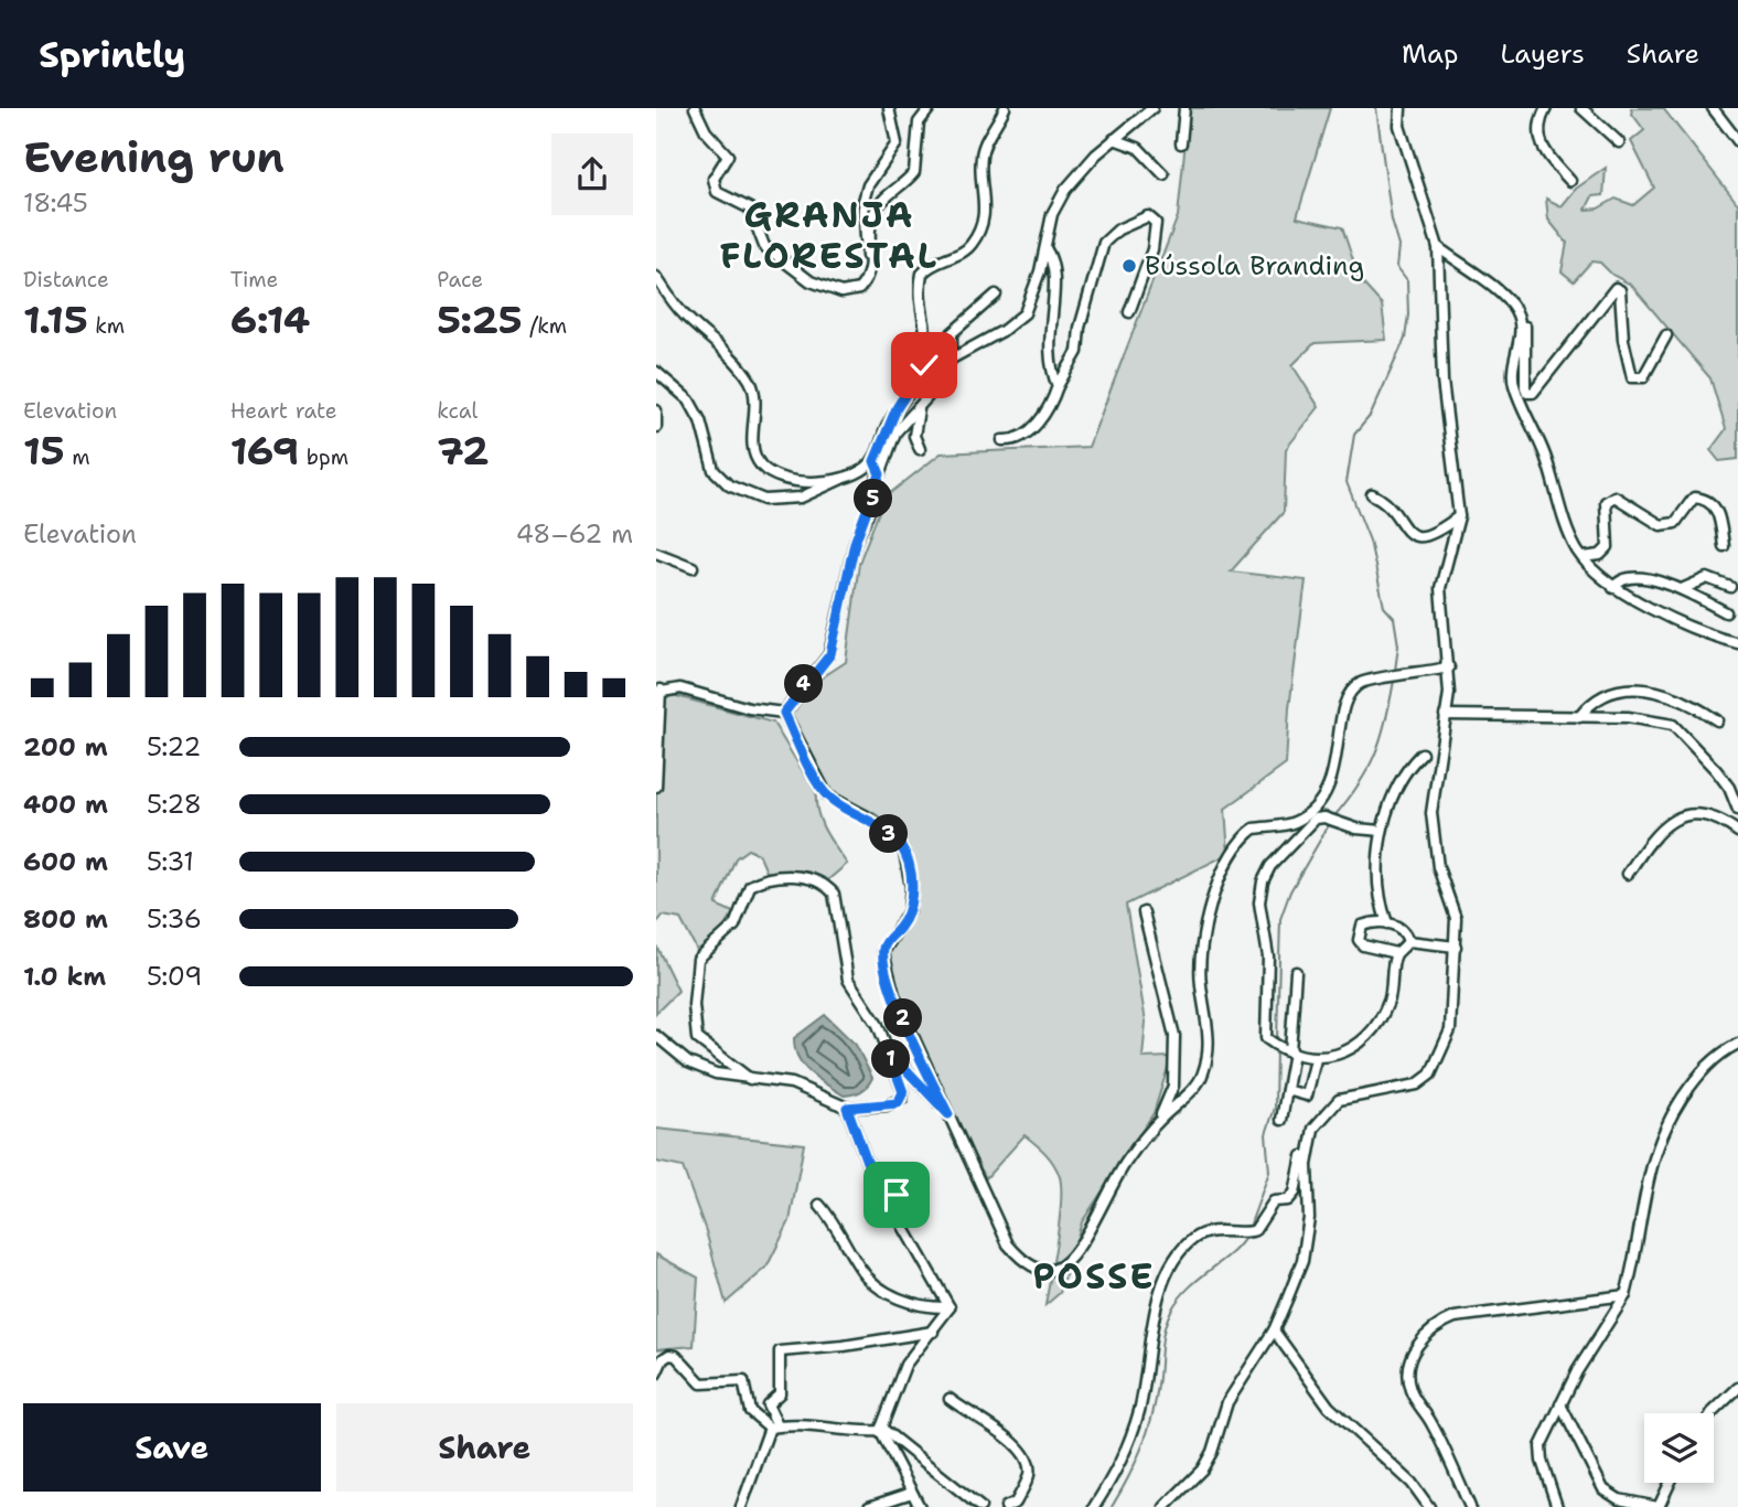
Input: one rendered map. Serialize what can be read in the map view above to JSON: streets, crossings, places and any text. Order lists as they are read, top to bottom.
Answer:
{
  "districts": ["GRANJA FLORESTAL", "POSSE"],
  "places": ["Bússola Branding"],
  "page": {
    "header": "Sprintly",
    "nav": ["Map", "Layers", "Share"],
    "heading": ["Evening run", "18:45"],
    "stats": [
      ["Distance", "1.15 km"],
      ["Time", "6:14"],
      ["Pace", "5:25 /km"],
      ["Elevation", "15 m"],
      ["Heart rate", "169 bpm"],
      ["kcal", "72"]
    ],
    "pins": [
      "5",
      "4",
      "3",
      "2",
      "1"
    ],
    "chart": ["Elevation", "48–62 m"],
    "list": [
      {
        "name": "200 m",
        "note": "5:22"
      },
      {
        "name": "400 m",
        "note": "5:28"
      },
      {
        "name": "600 m",
        "note": "5:31"
      },
      {
        "name": "800 m",
        "note": "5:36"
      },
      {
        "name": "1.0 km",
        "note": "5:09"
      }
    ],
    "buttons": ["Save", "Share"]
  }
}
